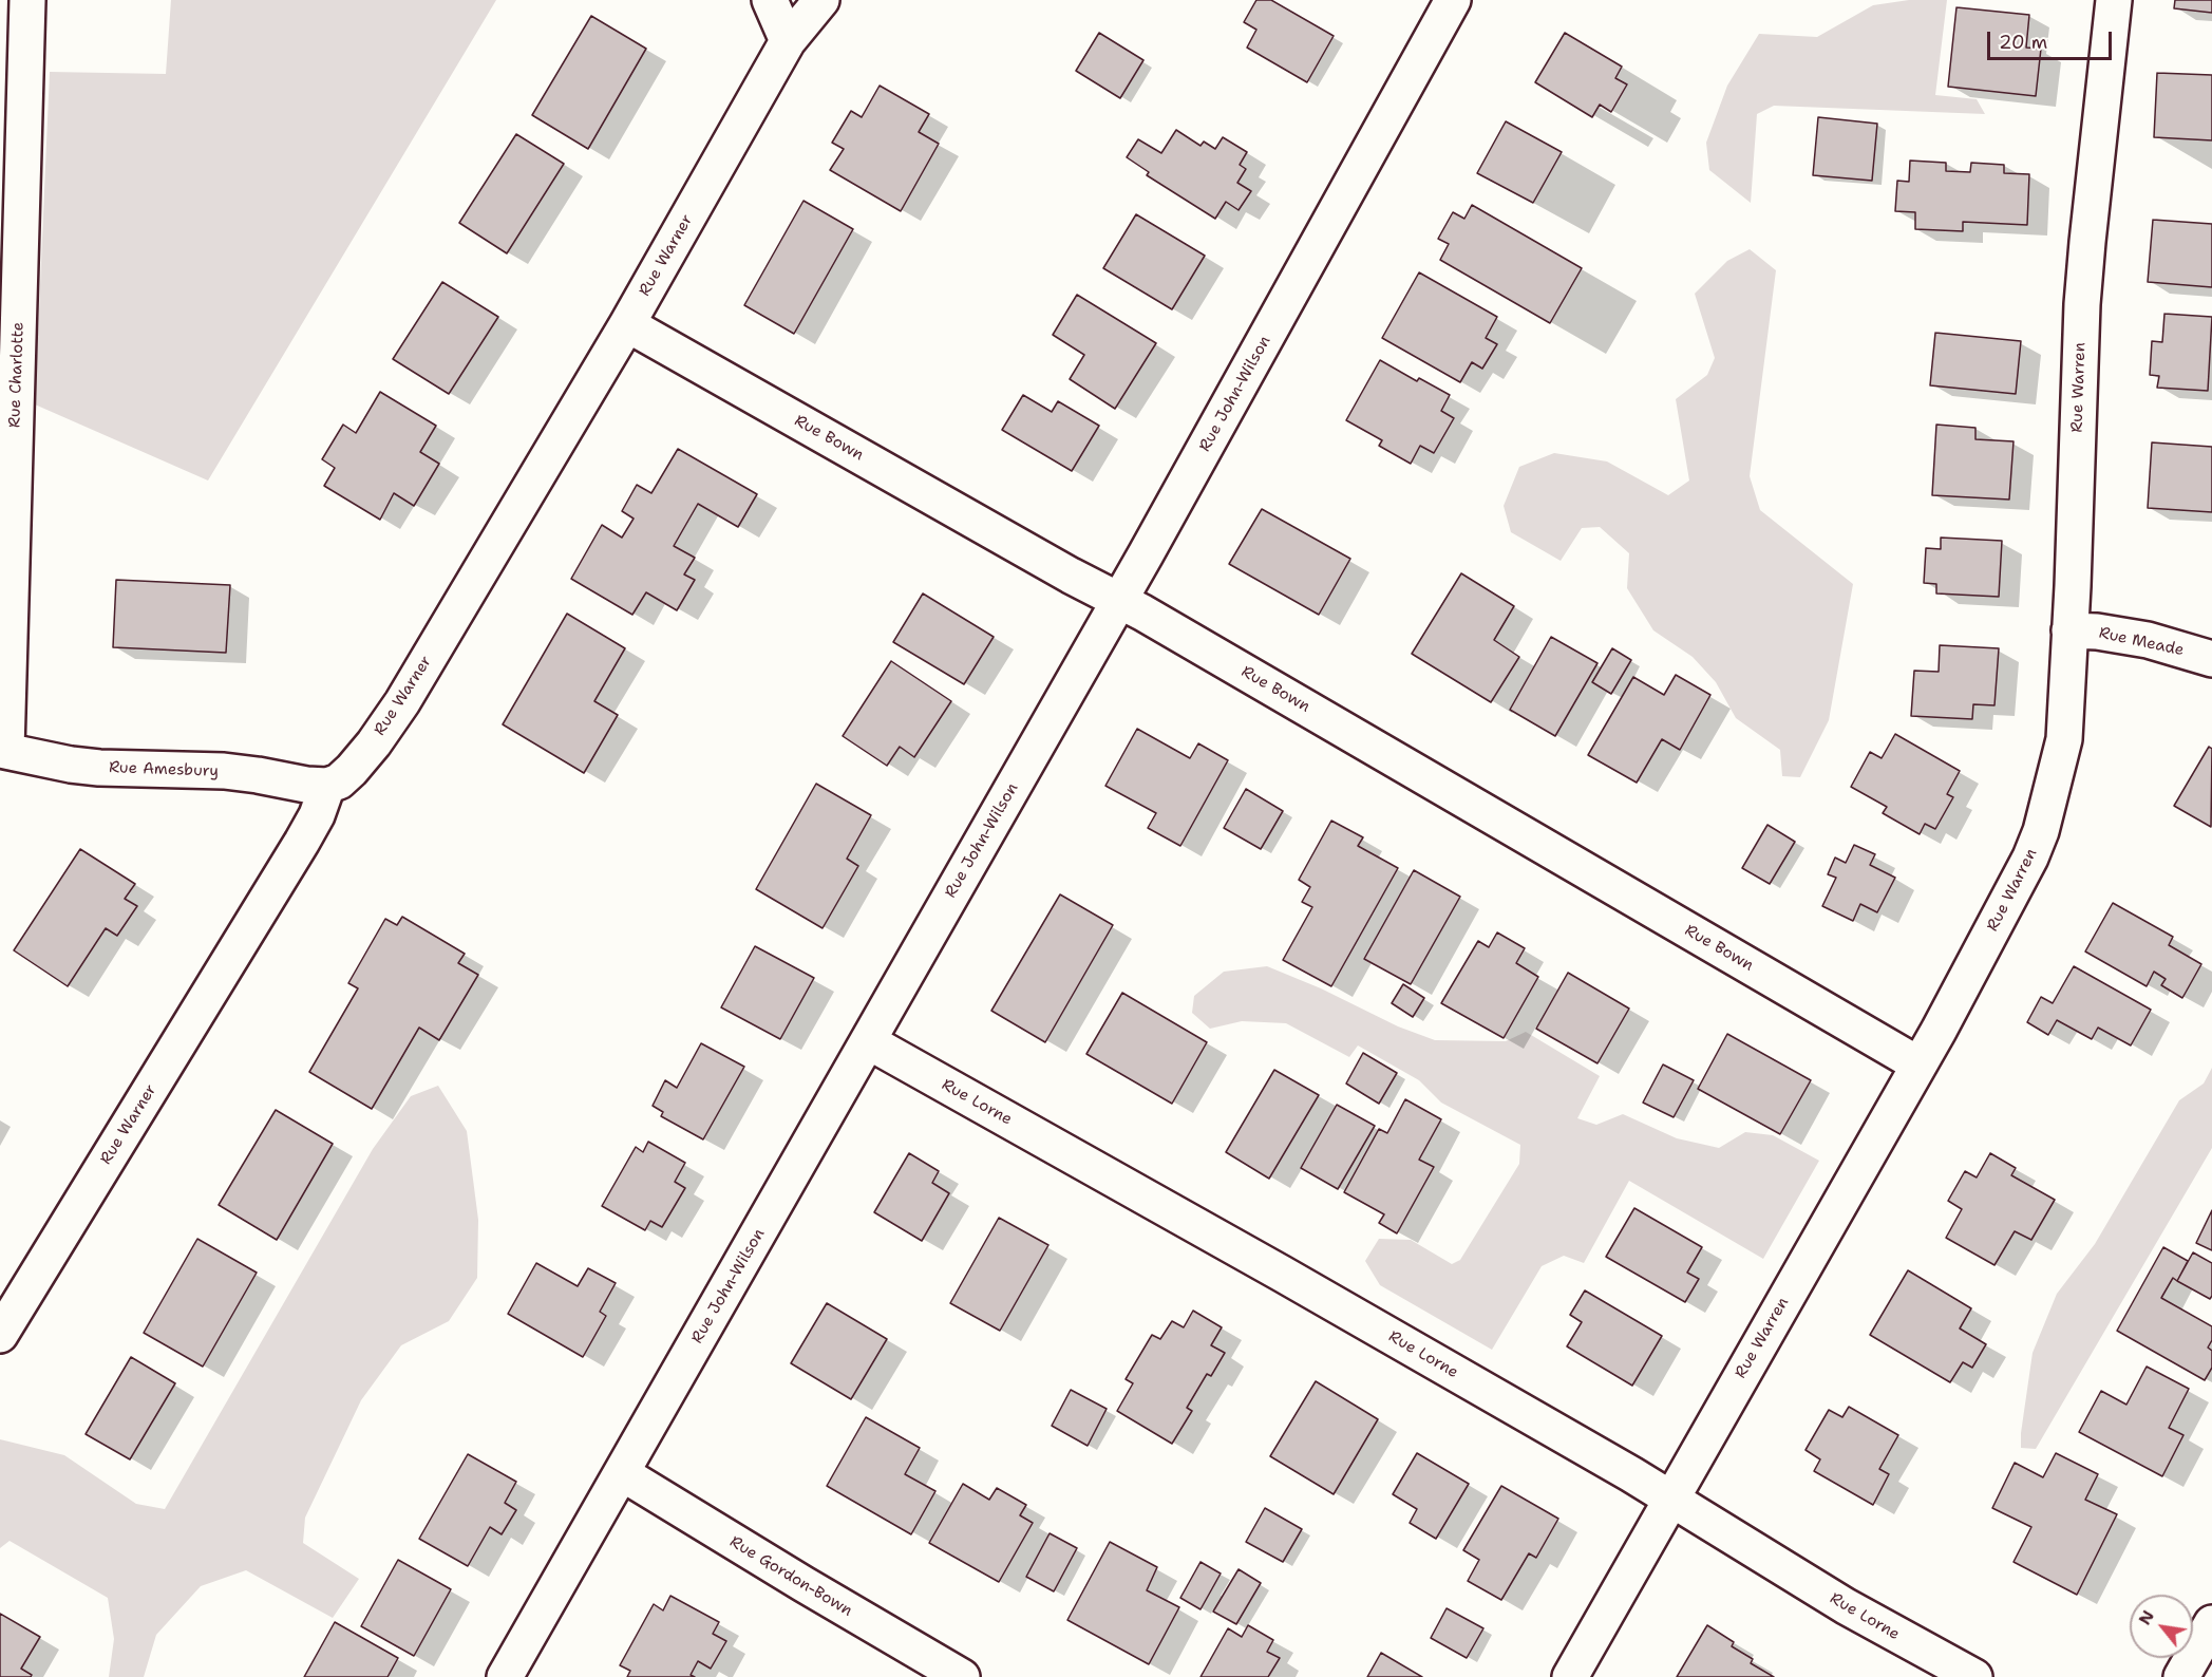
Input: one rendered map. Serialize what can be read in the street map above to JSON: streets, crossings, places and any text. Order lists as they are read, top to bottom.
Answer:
{
  "streets": {
    "street": [
      "Rue Warner",
      "Rue Charlotte",
      "Rue Warren",
      "Rue John-Wilson",
      "Rue Bown",
      "Rue Meade",
      "Rue Amesbury",
      "Rue Lorne",
      "Rue Gordon-Bown"
    ]
  },
  "crossings": [
    ["Rue Warner", "Rue Bown"],
    ["Rue Warner", "Rue Amesbury"],
    ["Rue Charlotte", "Rue Amesbury"],
    ["Rue Warren", "Rue Bown"],
    ["Rue Warren", "Rue Meade"],
    ["Rue Warren", "Rue Lorne"],
    ["Rue John-Wilson", "Rue Bown"],
    ["Rue John-Wilson", "Rue Lorne"],
    ["Rue John-Wilson", "Rue Gordon-Bown"]
  ],
  "scale_bar": "20 m",
  "north": "top left"
}
